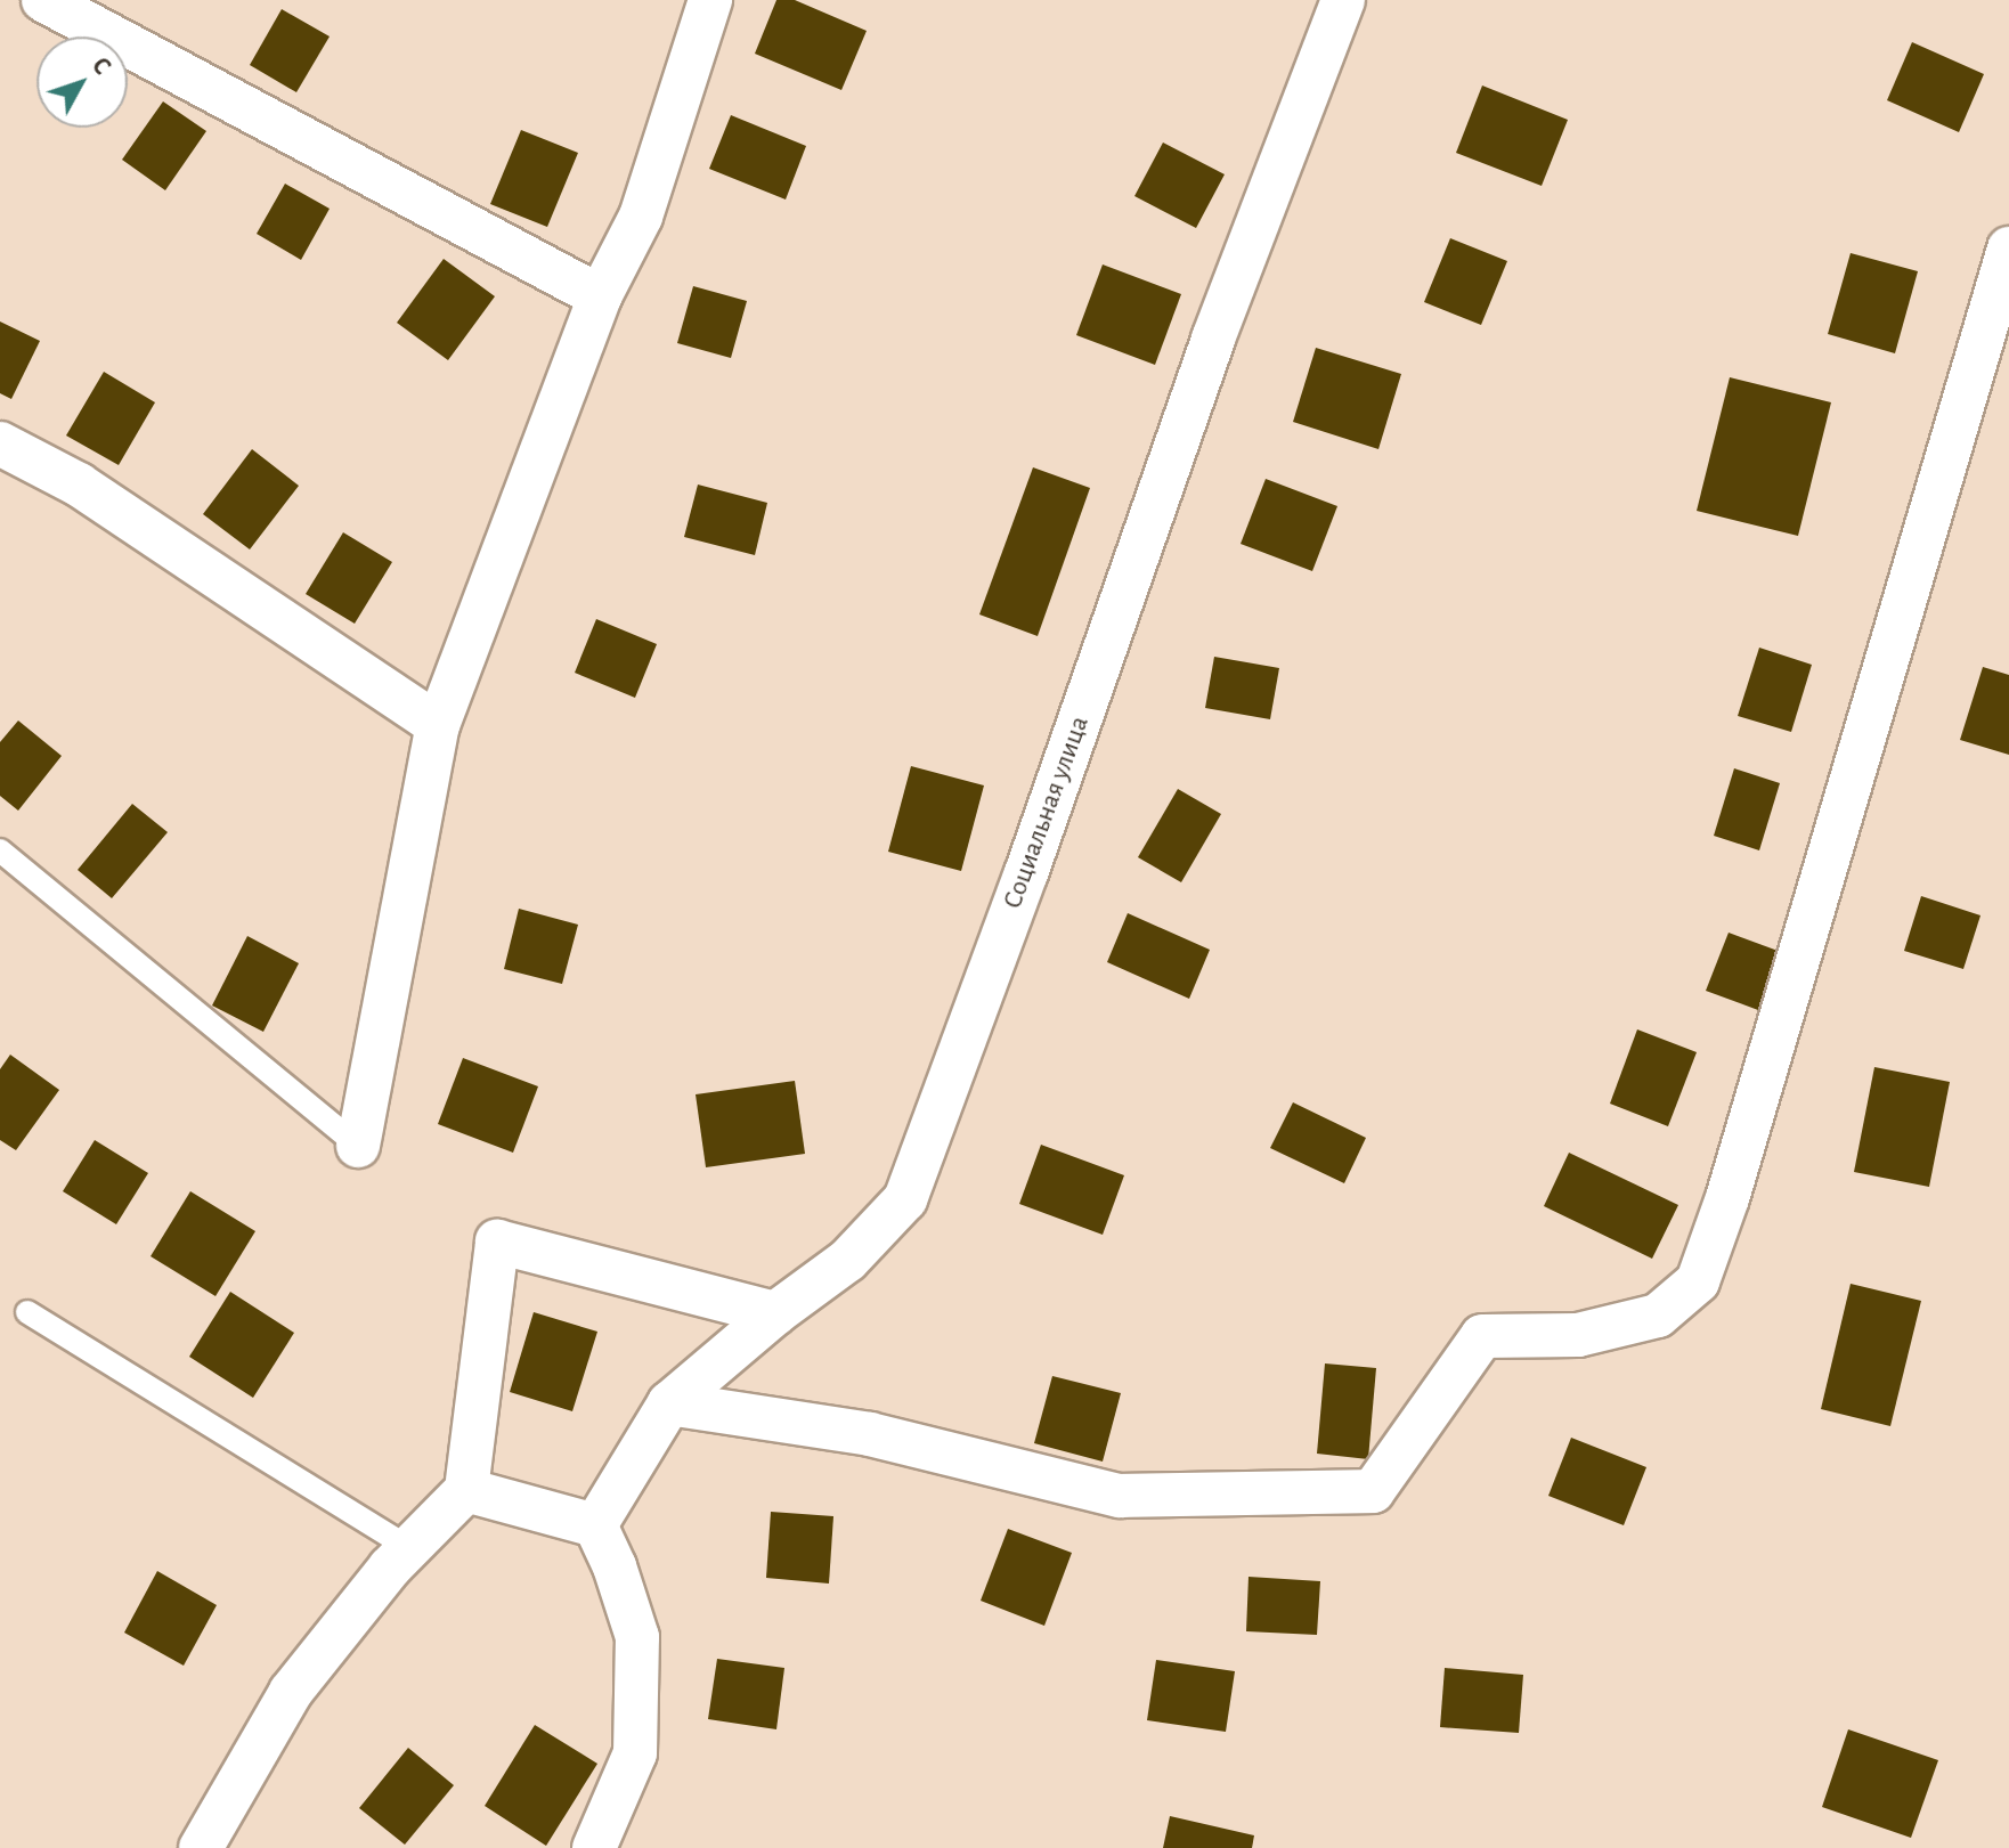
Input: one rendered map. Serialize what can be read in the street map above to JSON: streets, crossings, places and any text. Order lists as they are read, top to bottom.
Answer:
{
  "streets": {
    "street": ["Социальная улица"]
  },
  "north": "top right"
}
